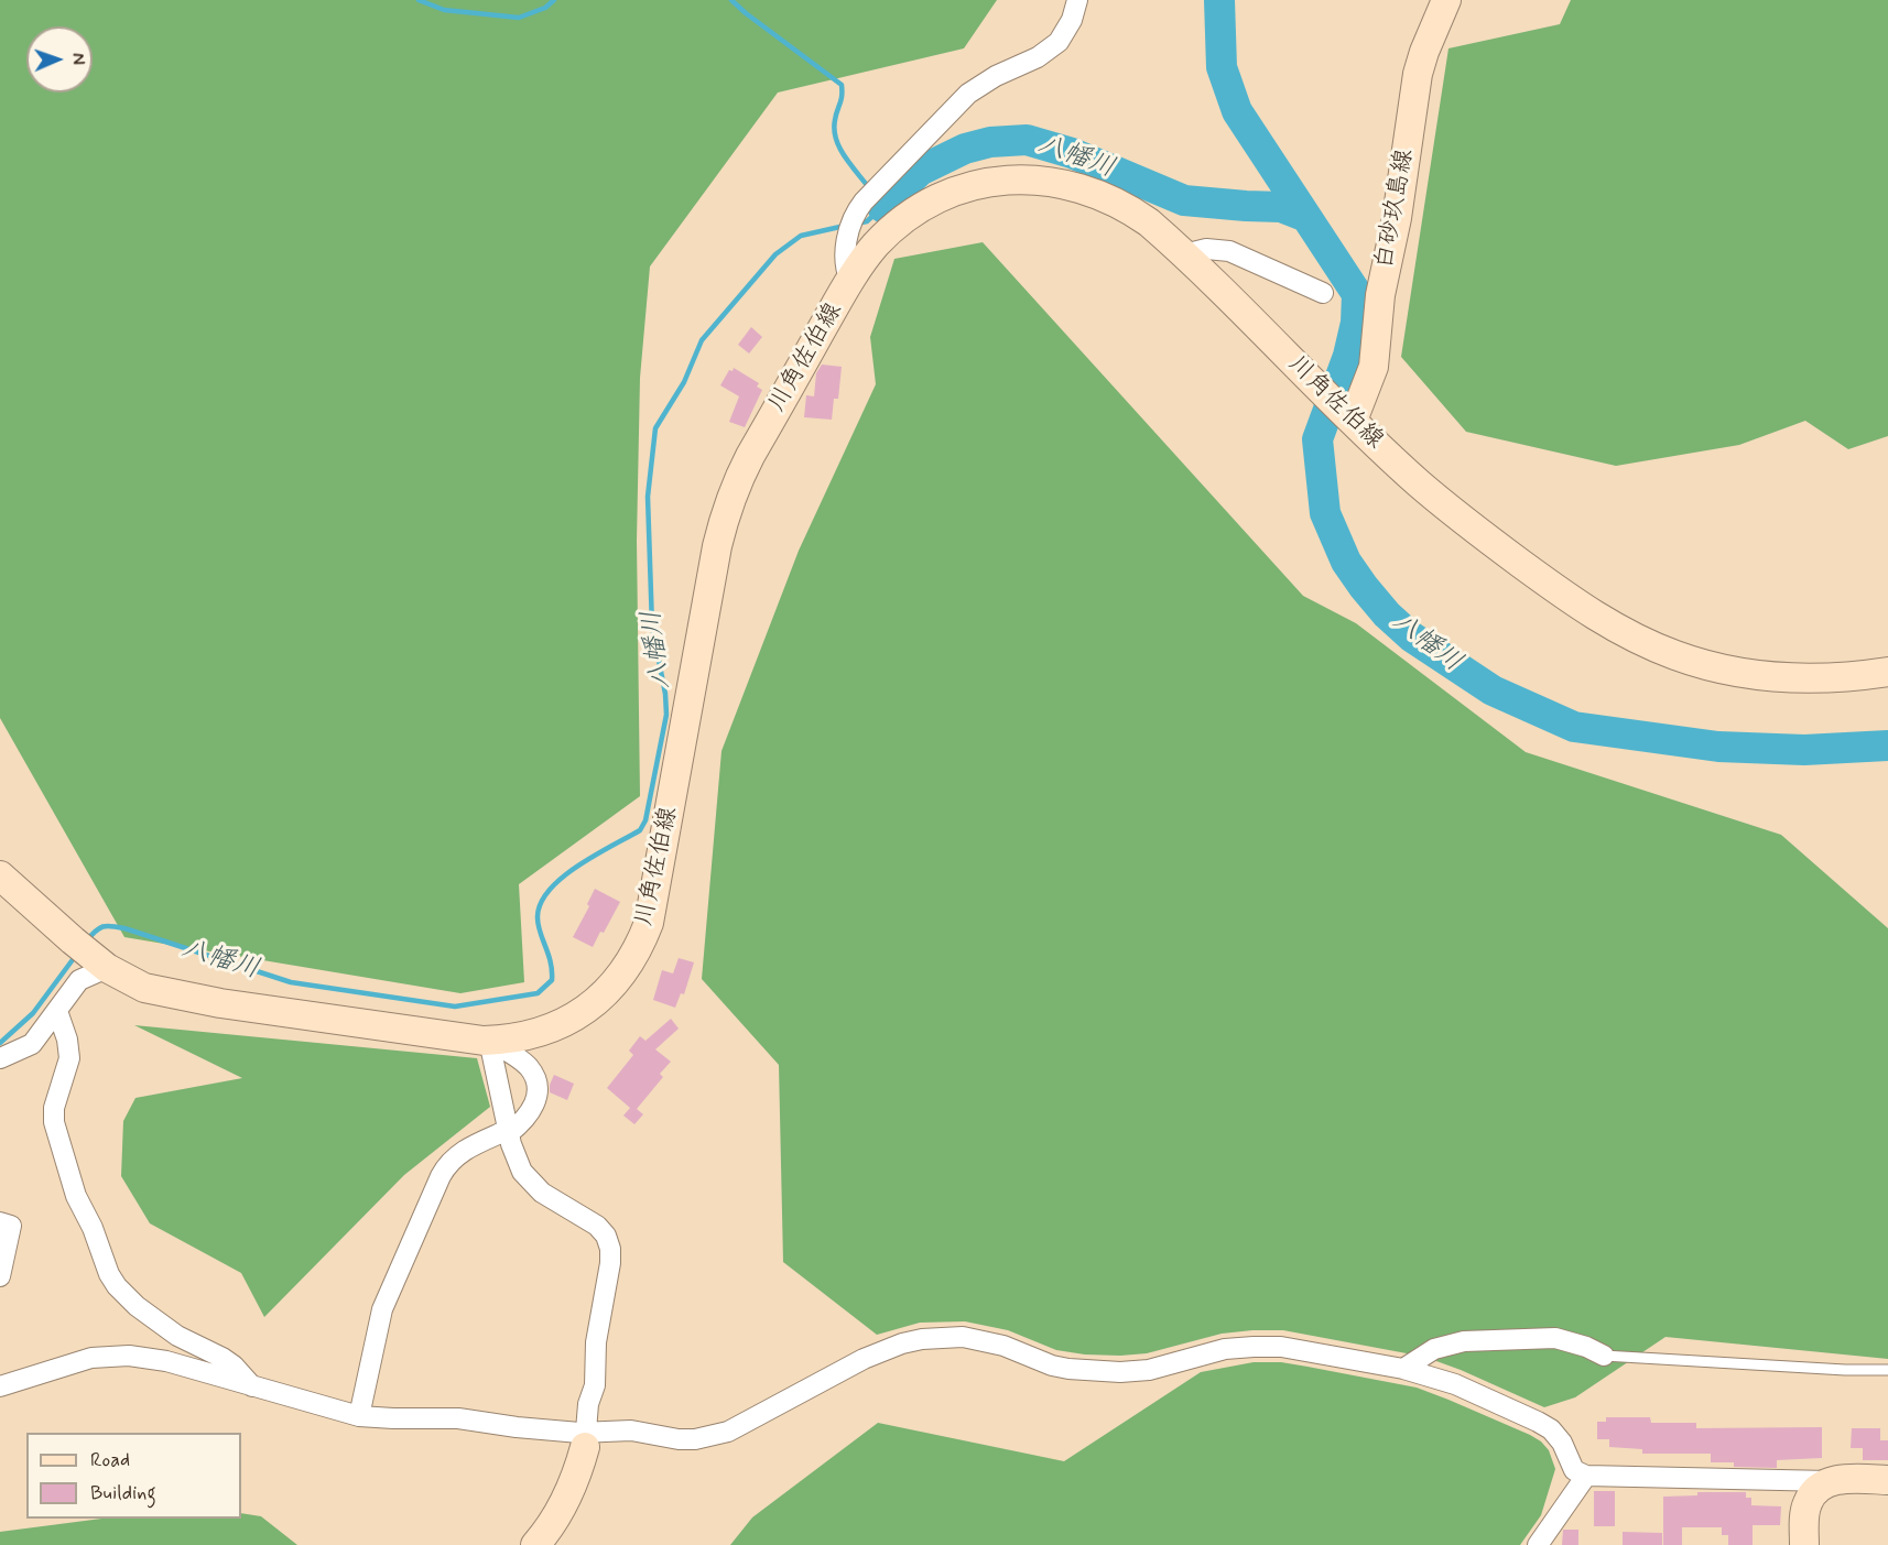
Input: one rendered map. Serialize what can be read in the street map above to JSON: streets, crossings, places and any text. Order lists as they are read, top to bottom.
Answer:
{
  "streets": {
    "main road": ["白砂玖島線", "川角佐伯線"]
  },
  "crossings": [
    ["白砂玖島線", "川角佐伯線"]
  ],
  "water": ["八幡川"],
  "legend": ["Road", "Building"],
  "north": "right"
}
